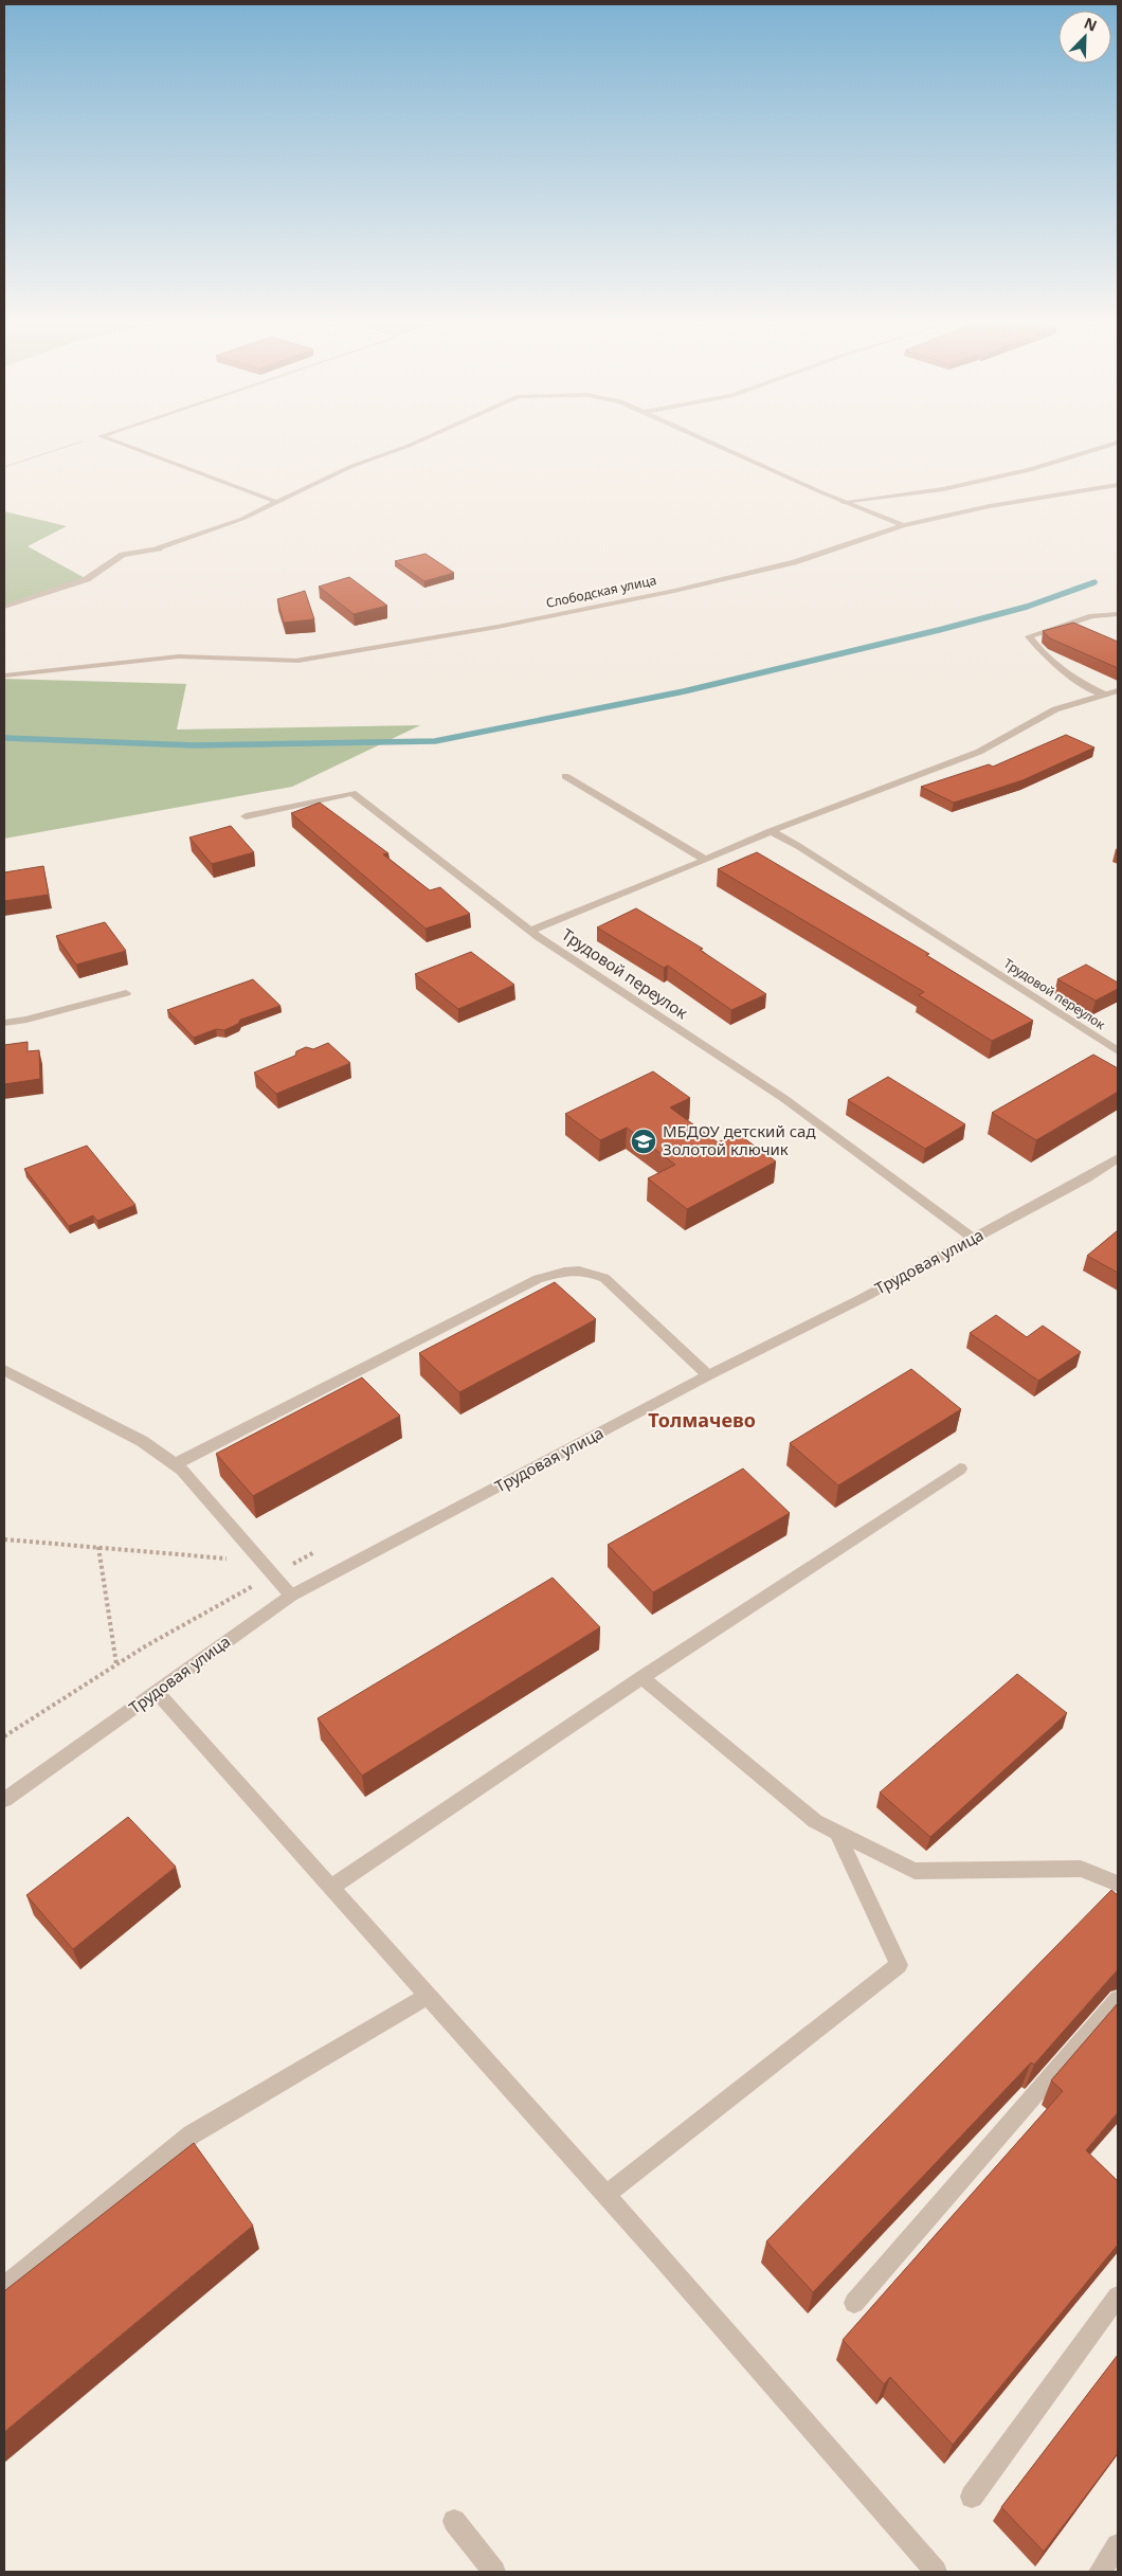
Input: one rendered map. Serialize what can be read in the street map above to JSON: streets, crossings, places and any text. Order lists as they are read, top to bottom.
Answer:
{
  "streets": {
    "street": ["Слободская улица", "Трудовой переулок", "Трудовая улица"]
  },
  "crossings": [
    ["Трудовой переулок", "Трудовая улица"]
  ],
  "districts": ["Толмачево"],
  "places": {
    "school or university": ["МБДОУ детский сад Золотой ключик"]
  },
  "north": "top right"
}
